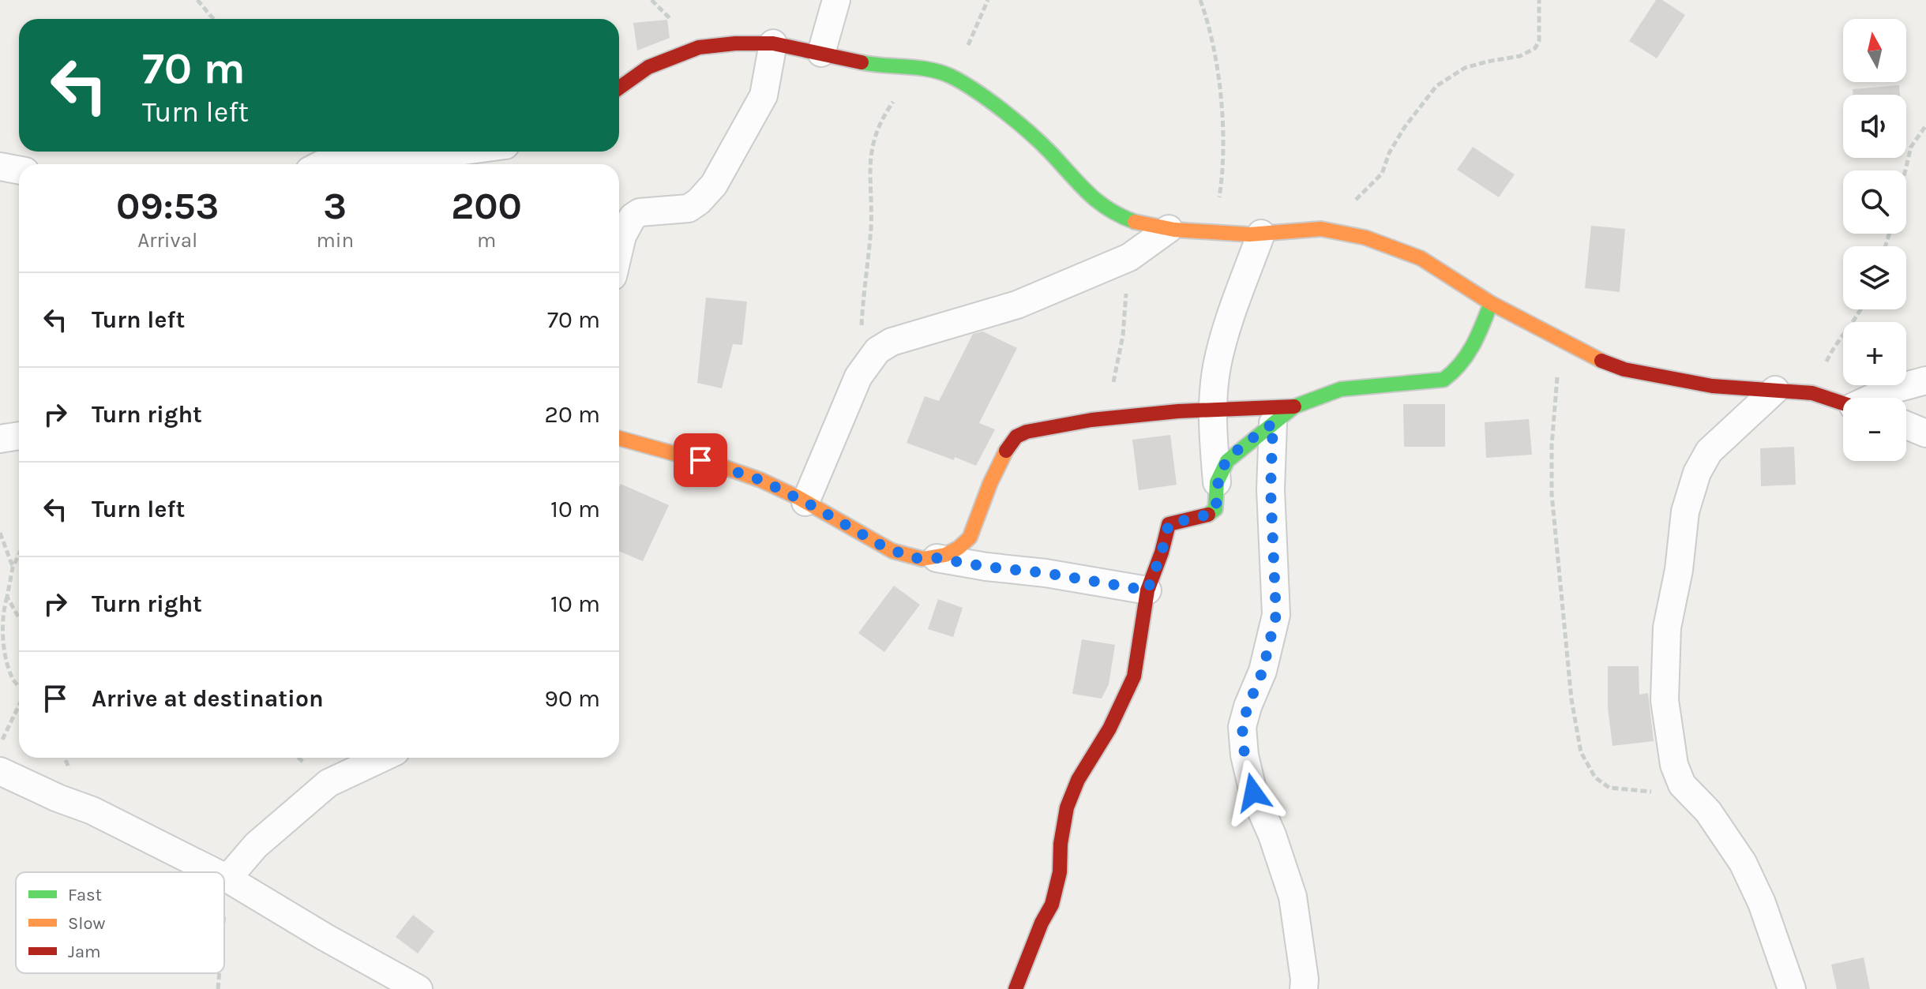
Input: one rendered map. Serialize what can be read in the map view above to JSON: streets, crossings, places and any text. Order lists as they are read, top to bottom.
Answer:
{
  "legend": ["Fast", "Slow", "Jam"],
  "north": "top",
  "page": {
    "map_buttons": ["+", "−"],
    "turn": ["70 m", "Turn left"],
    "eta": [
      "09:53",
      "Arrival",
      "3",
      "min",
      "200",
      "m"
    ],
    "list": [
      {
        "name": "Turn left",
        "value": "70 m"
      },
      {
        "name": "Turn right",
        "value": "20 m"
      },
      {
        "name": "Turn left",
        "value": "10 m"
      },
      {
        "name": "Turn right",
        "value": "10 m"
      },
      {
        "name": "Arrive at destination",
        "value": "90 m"
      }
    ]
  }
}
